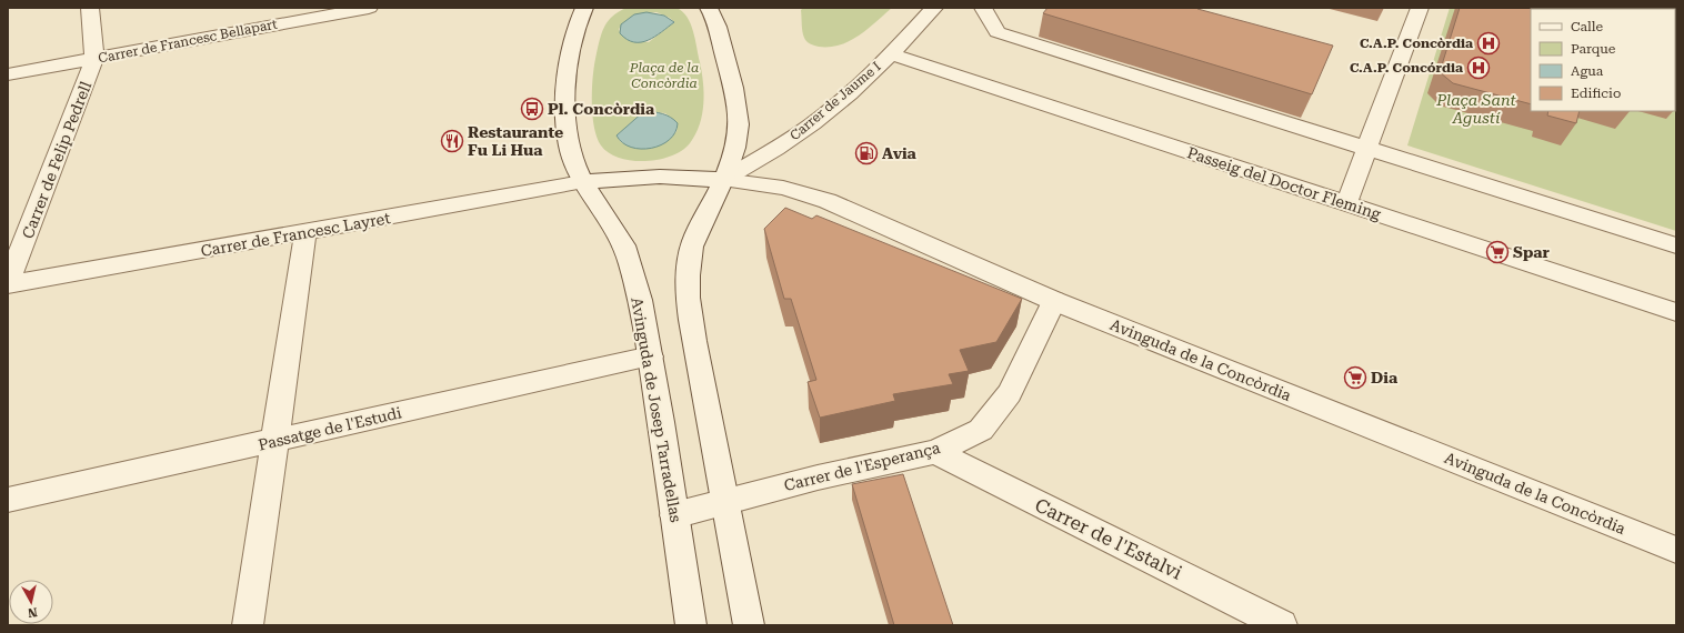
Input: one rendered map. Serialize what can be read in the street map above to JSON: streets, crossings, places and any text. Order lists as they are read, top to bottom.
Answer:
{
  "streets": {
    "street": [
      "Carrer de Francesc Bellapart",
      "Carrer de Jaume I",
      "Carrer de Felip Pedrell",
      "Passeig del Doctor Fleming",
      "Carrer de Francesc Layret",
      "Avinguda de la Concòrdia",
      "Avinguda de Josep Tarradellas",
      "Passatge de l'Estudi",
      "Carrer de l'Esperança",
      "Carrer de l'Estalvi"
    ]
  },
  "crossings": [
    ["Carrer de Francesc Bellapart", "Carrer de Felip Pedrell"],
    ["Carrer de Jaume I", "Passeig del Doctor Fleming"],
    ["Carrer de Jaume I", "Avinguda de la Concòrdia"],
    ["Carrer de Felip Pedrell", "Carrer de Francesc Layret"],
    ["Carrer de Francesc Layret", "Avinguda de Josep Tarradellas"],
    ["Avinguda de la Concòrdia", "Carrer de l'Esperança"],
    ["Avinguda de Josep Tarradellas", "Passatge de l'Estudi"],
    ["Avinguda de Josep Tarradellas", "Carrer de l'Esperança"],
    ["Carrer de l'Esperança", "Carrer de l'Estalvi"]
  ],
  "parks": ["Plaça de la Concòrdia", "Plaça Sant Agustí"],
  "places": {
    "hospital": ["C.A.P. Concòrdia", "C.A.P. Concórdia"],
    "bus stop": ["Pl. Concòrdia"],
    "restaurant": ["Restaurante Fu Li Hua"],
    "fuel station": ["Avia"],
    "supermarket": ["Spar", "Dia"]
  },
  "legend": [
    "Calle",
    "Parque",
    "Agua",
    "Edificio"
  ],
  "north": "bottom"
}
